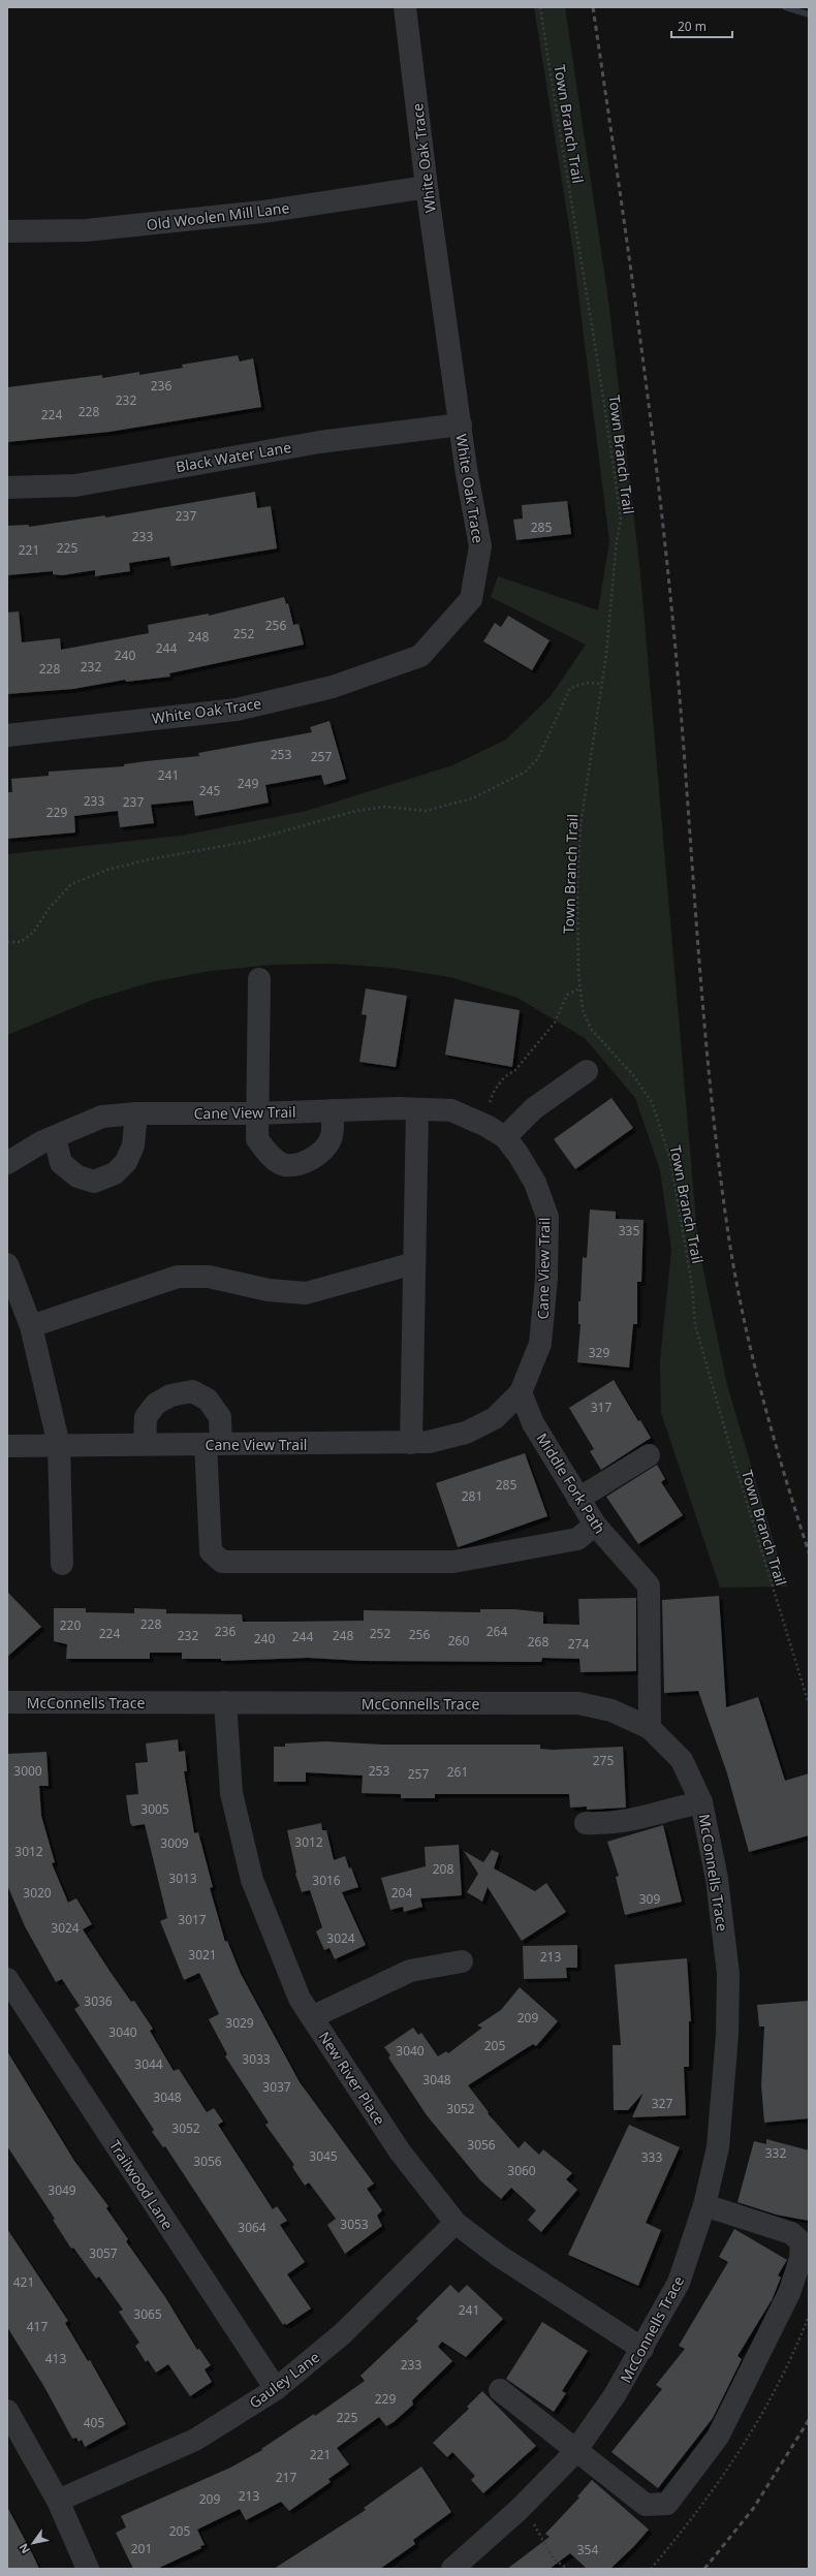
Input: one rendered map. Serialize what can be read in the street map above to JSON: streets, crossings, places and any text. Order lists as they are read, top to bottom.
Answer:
{
  "streets": {
    "street": [
      "White Oak Trace",
      "Old Woolen Mill Lane",
      "Black Water Lane",
      "Cane View Trail",
      "Middle Fork Path",
      "McConnells Trace",
      "New River Place",
      "Trailwood Lane",
      "Gauley Lane"
    ],
    "path": ["Town Branch Trail"]
  },
  "crossings": [
    ["White Oak Trace", "Old Woolen Mill Lane"],
    ["White Oak Trace", "Black Water Lane"],
    ["Cane View Trail", "Middle Fork Path"],
    ["Middle Fork Path", "McConnells Trace"],
    ["McConnells Trace", "New River Place"],
    ["New River Place", "Gauley Lane"],
    ["Trailwood Lane", "Gauley Lane"]
  ],
  "house_numbers": [
    "236",
    "232",
    "228",
    "224",
    "237",
    "285",
    "233",
    "225",
    "221",
    "256",
    "252",
    "248",
    "244",
    "240",
    "232",
    "228",
    "253",
    "257",
    "241",
    "249",
    "245",
    "233",
    "237",
    "229",
    "335",
    "329",
    "317",
    "285",
    "281",
    "228",
    "220",
    "236",
    "264",
    "224",
    "252",
    "256",
    "232",
    "248",
    "244",
    "240",
    "260",
    "268",
    "274",
    "275",
    "3000",
    "253",
    "261",
    "257",
    "3005",
    "3012",
    "3009",
    "3012",
    "208",
    "3013",
    "3016",
    "3020",
    "204",
    "309",
    "3017",
    "3024",
    "3024",
    "3021",
    "213",
    "3036",
    "209",
    "3029",
    "3040",
    "205",
    "3040",
    "3033",
    "3044",
    "3048",
    "3037",
    "3048",
    "327",
    "3052",
    "3052",
    "3056",
    "332",
    "3045",
    "333",
    "3056",
    "3060",
    "3049",
    "3053",
    "3064",
    "3057",
    "421",
    "241",
    "3065",
    "417",
    "413",
    "233",
    "229",
    "225",
    "405",
    "221",
    "217",
    "213",
    "209",
    "205",
    "201",
    "354"
  ],
  "scale_bar": "20 m",
  "north": "bottom left"
}
